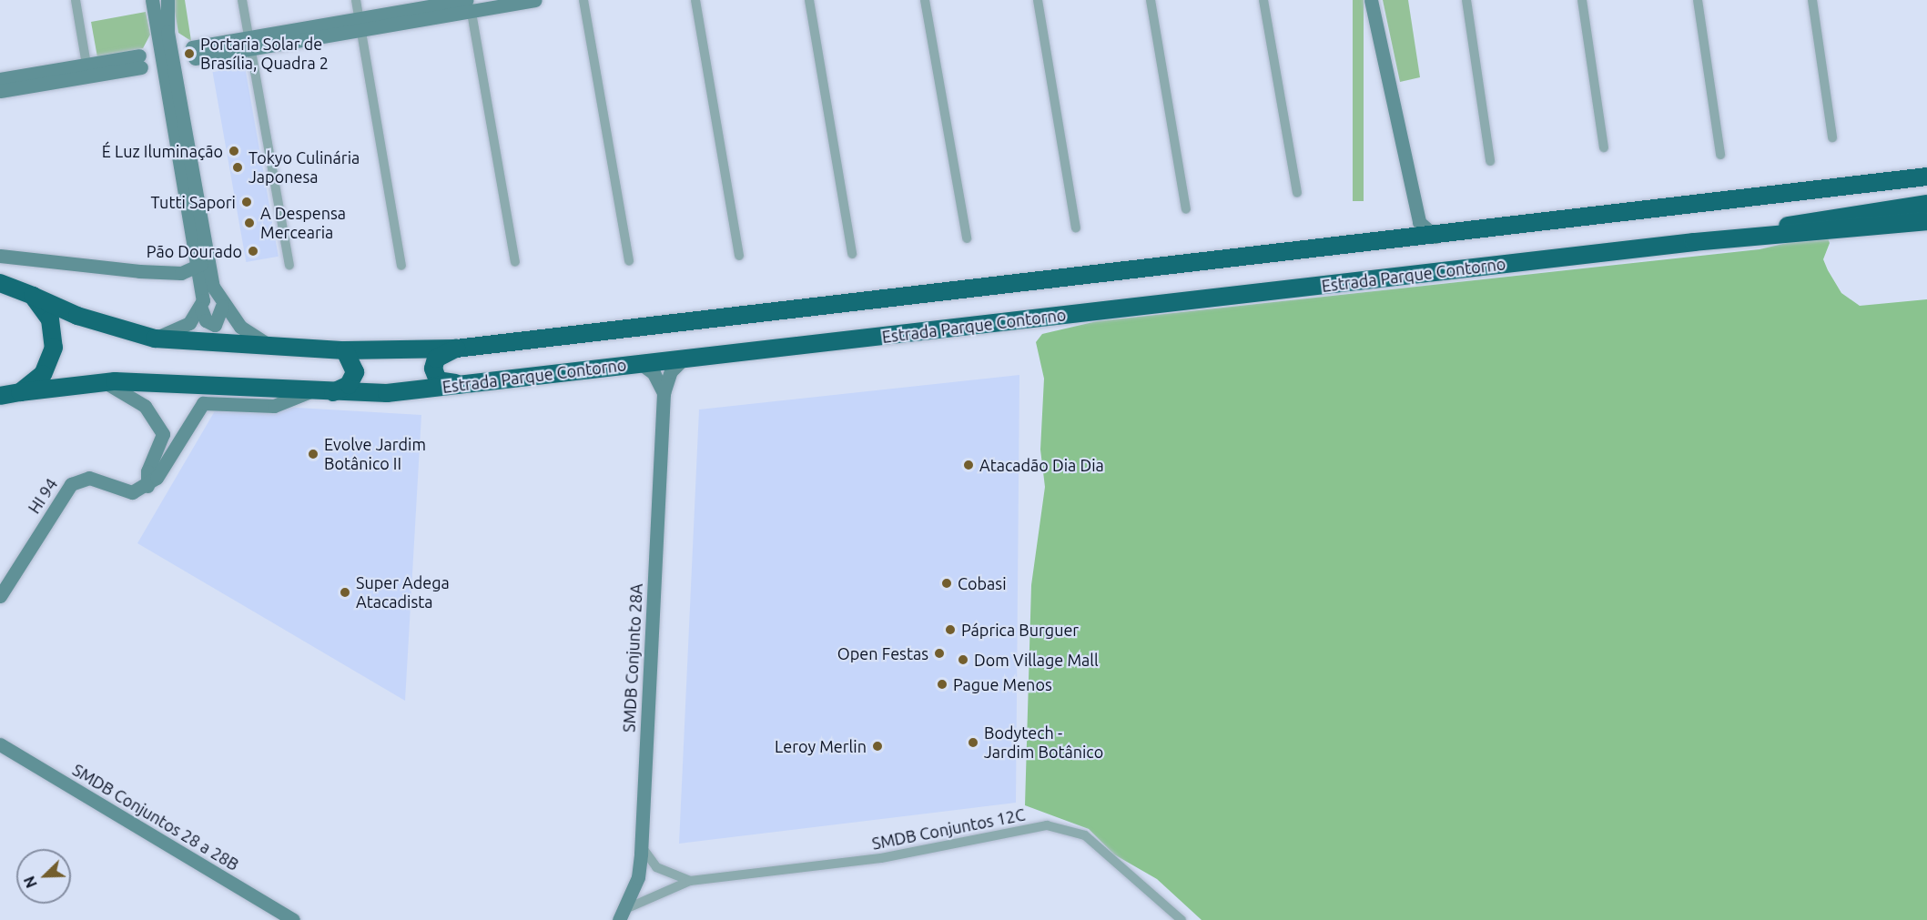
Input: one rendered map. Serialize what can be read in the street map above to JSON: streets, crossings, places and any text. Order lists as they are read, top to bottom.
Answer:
{
  "streets": {
    "highway": ["Estrada Parque Contorno"],
    "street": [
      "HI 94",
      "SMDB Conjunto 28A",
      "SMDB Conjuntos 28 a 28B",
      "SMDB Conjuntos 12C"
    ]
  },
  "crossings": [
    ["SMDB Conjunto 28A", "SMDB Conjuntos 12C"]
  ],
  "places": [
    "Portaria Solar de Brasília, Quadra 2",
    "É Luz Iluminação",
    "Tokyo Culinária Japonesa",
    "Tutti Sapori",
    "A Despensa Mercearia",
    "Pão Dourado",
    "Evolve Jardim Botânico II",
    "Atacadão Dia Dia",
    "Cobasi",
    "Super Adega Atacadista",
    "Páprica Burguer",
    "Open Festas",
    "Dom Village Mall",
    "Pague Menos",
    "Bodytech - Jardim Botânico",
    "Leroy Merlin"
  ],
  "north": "bottom left"
}
